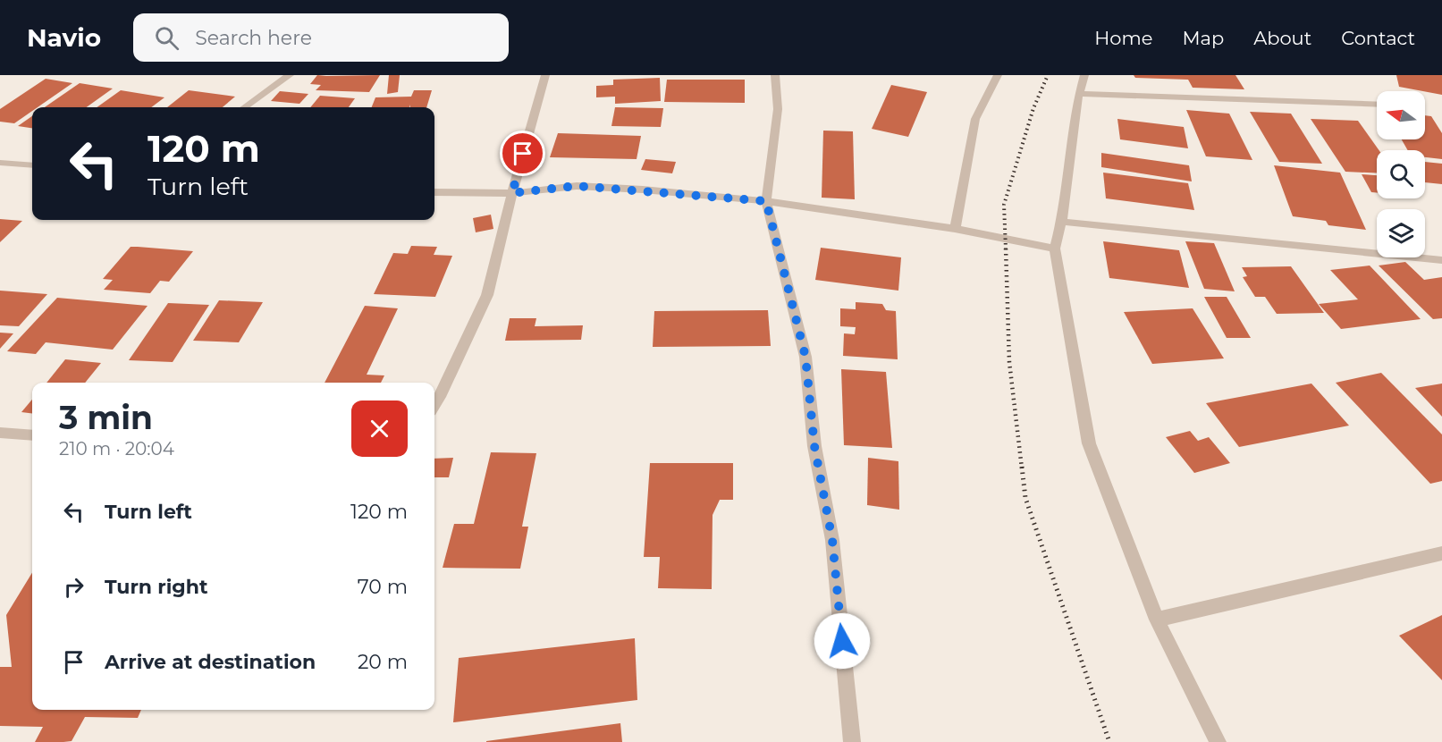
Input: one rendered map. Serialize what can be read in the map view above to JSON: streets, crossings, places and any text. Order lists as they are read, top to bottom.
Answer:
{
  "north": "left",
  "page": {
    "header": "Navio",
    "search": "Search here",
    "nav": [
      "Home",
      "Map",
      "About",
      "Contact"
    ],
    "turn": ["120 m", "Turn left"],
    "heading": ["3 min", "210 m · 20:04"],
    "list": [
      {
        "name": "Turn left",
        "value": "120 m"
      },
      {
        "name": "Turn right",
        "value": "70 m"
      },
      {
        "name": "Arrive at destination",
        "value": "20 m"
      }
    ]
  }
}
